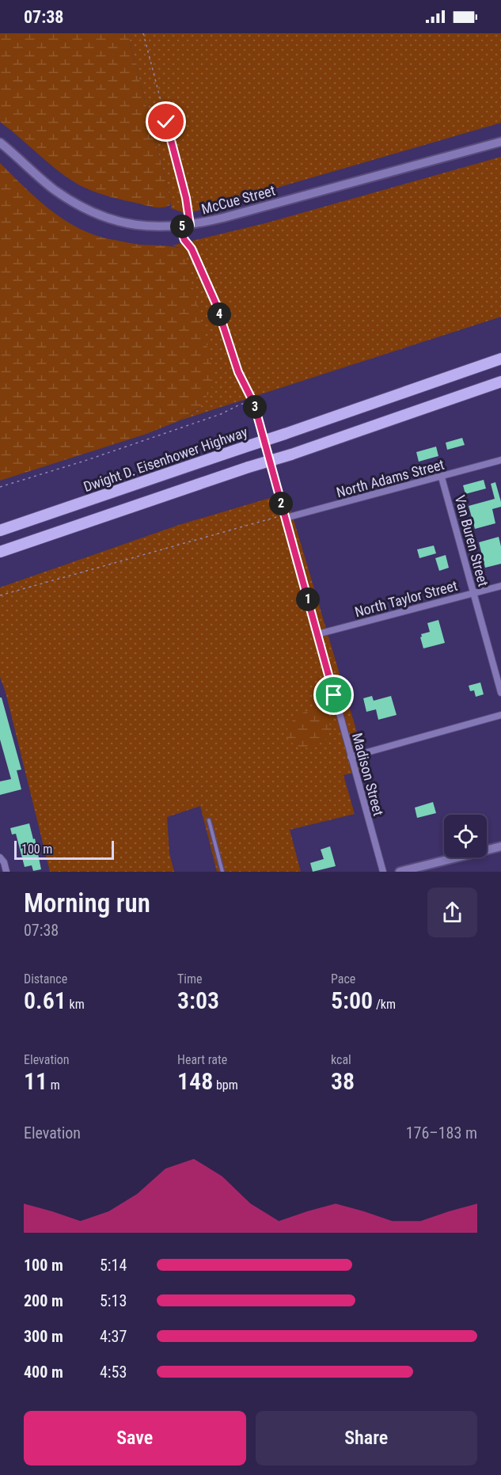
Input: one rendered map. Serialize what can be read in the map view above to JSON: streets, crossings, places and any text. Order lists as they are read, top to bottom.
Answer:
{
  "streets": {
    "highway": ["Dwight D. Eisenhower Highway"],
    "main road": ["McCue Street"],
    "street": [
      "North Adams Street",
      "Van Buren Street",
      "North Taylor Street",
      "Madison Street"
    ]
  },
  "crossings": [
    ["North Adams Street", "Van Buren Street"],
    ["North Adams Street", "Madison Street"],
    ["Van Buren Street", "North Taylor Street"],
    ["North Taylor Street", "Madison Street"]
  ],
  "scale_bar": "100 m",
  "page": {
    "status": "07:38",
    "pins": [
      "5",
      "4",
      "3",
      "2",
      "1"
    ],
    "scale": "100 m",
    "heading": ["Morning run", "07:38"],
    "stats": [
      ["Distance", "0.61 km"],
      ["Time", "3:03"],
      ["Pace", "5:00 /km"],
      ["Elevation", "11 m"],
      ["Heart rate", "148 bpm"],
      ["kcal", "38"]
    ],
    "chart": ["Elevation", "176–183 m"],
    "list": [
      {
        "name": "100 m",
        "note": "5:14"
      },
      {
        "name": "200 m",
        "note": "5:13"
      },
      {
        "name": "300 m",
        "note": "4:37"
      },
      {
        "name": "400 m",
        "note": "4:53"
      }
    ],
    "buttons": ["Save", "Share"]
  }
}
